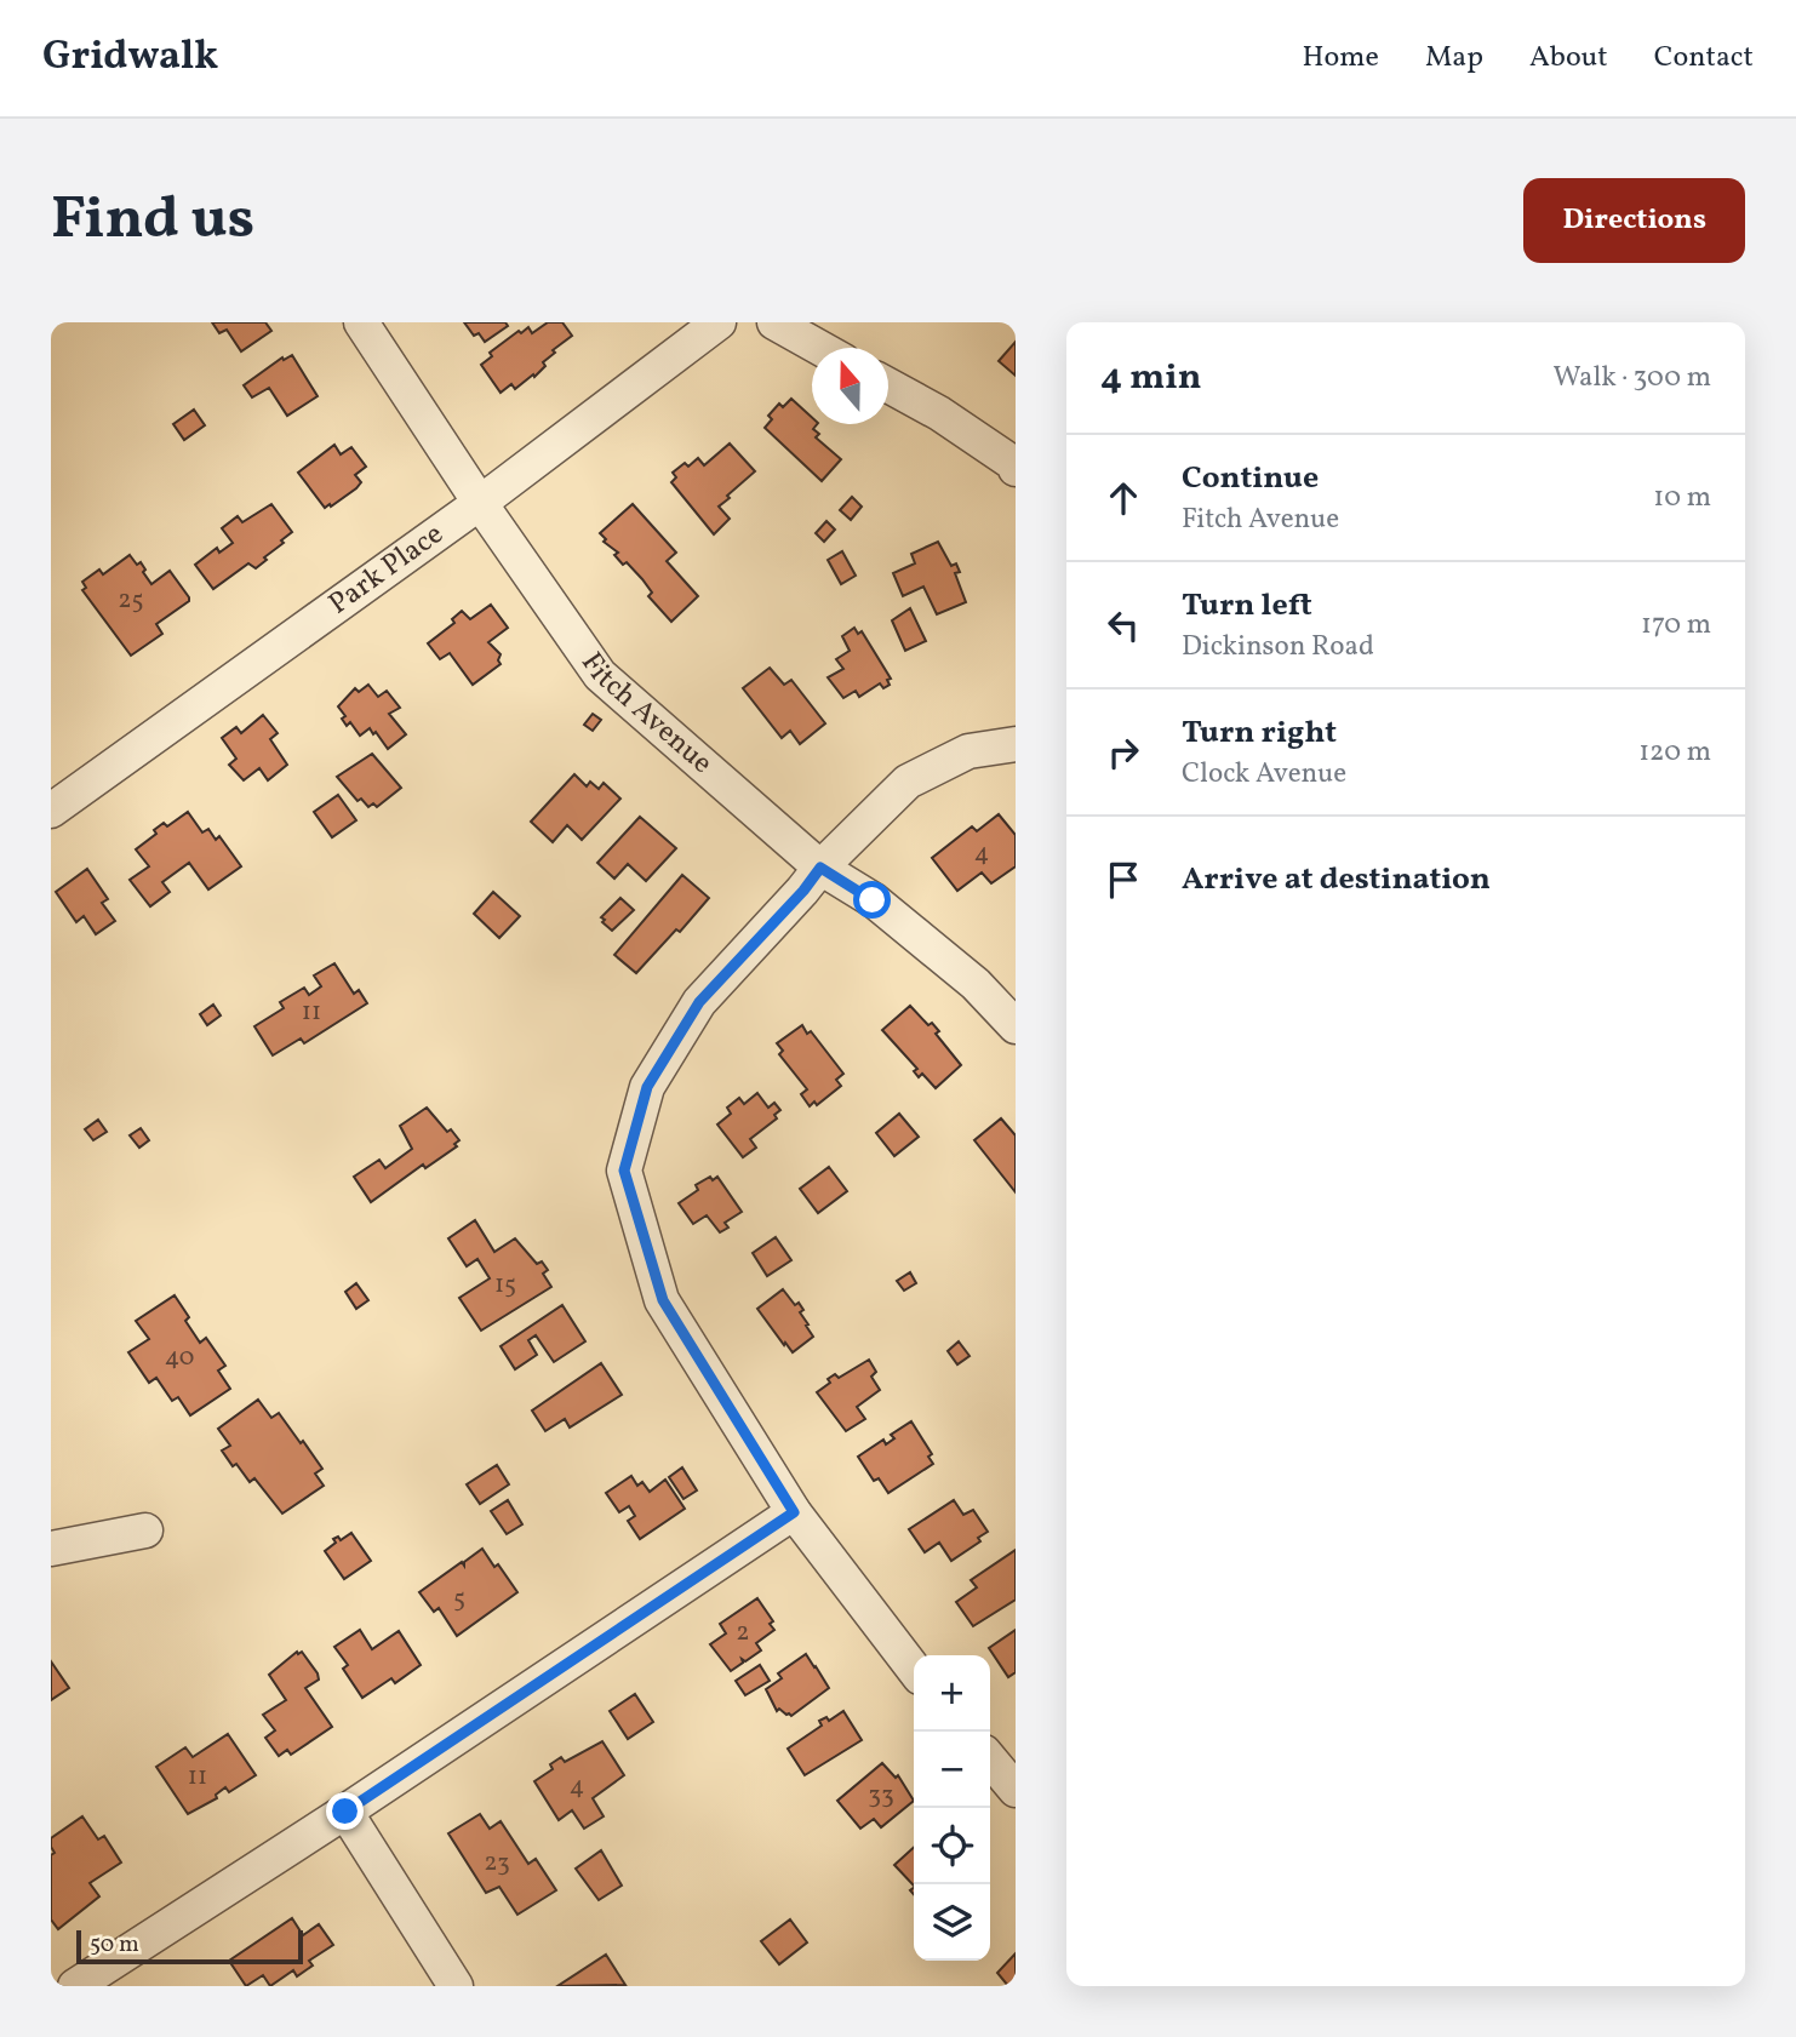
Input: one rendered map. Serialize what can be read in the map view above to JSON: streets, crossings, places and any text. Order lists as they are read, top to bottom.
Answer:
{
  "streets": {
    "street": ["Park Place", "Fitch Avenue"]
  },
  "crossings": [
    ["Park Place", "Fitch Avenue"]
  ],
  "house_numbers": [
    "25",
    "4",
    "11",
    "15",
    "40",
    "5",
    "2",
    "11",
    "4",
    "33",
    "23"
  ],
  "scale_bar": "50 m",
  "north": "top",
  "page": {
    "header": "Gridwalk",
    "nav": [
      "Home",
      "Map",
      "About",
      "Contact"
    ],
    "buttons": "Directions",
    "title": "Find us",
    "heading": ["4 min", "Walk · 300 m"],
    "list": [
      ["Continue", "Fitch Avenue", "10 m"],
      ["Turn left", "Dickinson Road", "170 m"],
      ["Turn right", "Clock Avenue", "120 m"],
      "Arrive at destination"
    ],
    "map_buttons": ["+", "−"],
    "scale": "50 m"
  }
}
